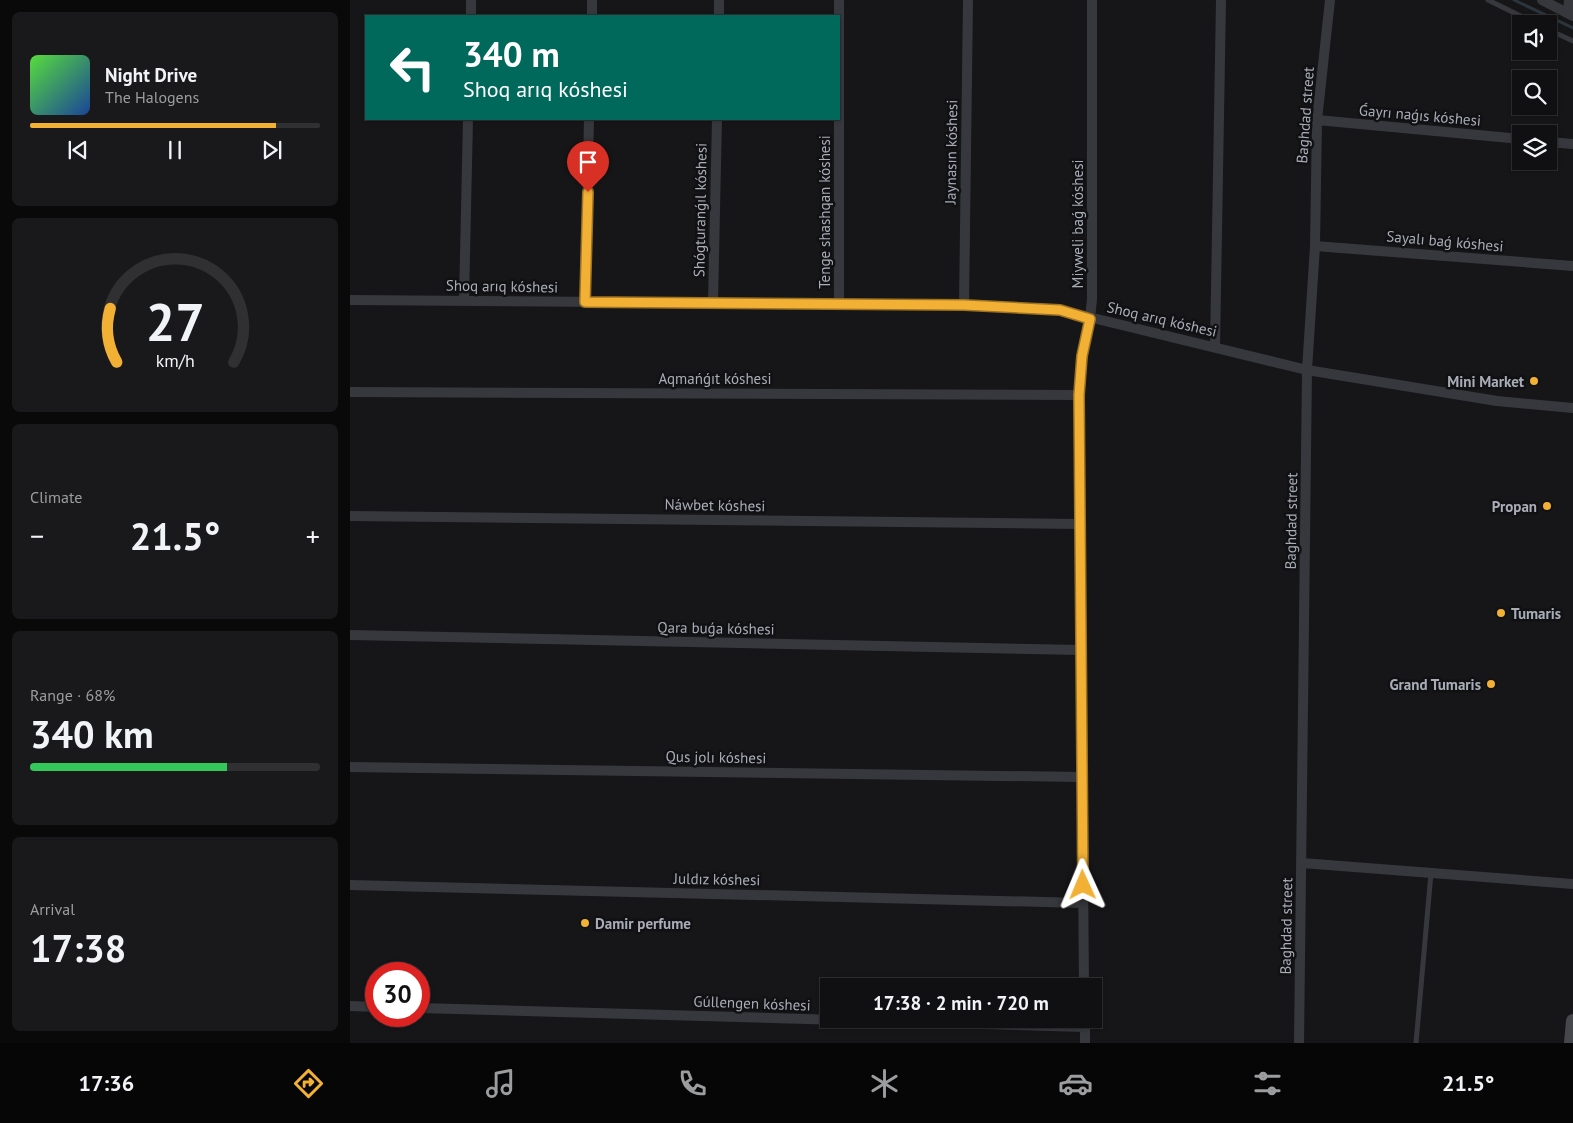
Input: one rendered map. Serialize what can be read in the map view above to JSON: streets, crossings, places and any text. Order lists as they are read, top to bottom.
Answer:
{
  "streets": {
    "street": [
      "Baghdad street",
      "Ǵayrı naǵıs kóshesi",
      "Jaynasın kóshesi",
      "Shógturanǵıl kóshesi",
      "Tenge shashqan kóshesi",
      "Miyweli baǵ kóshesi",
      "Sayalı baǵ kóshesi",
      "Shoq arıq kóshesi",
      "Aqmańǵıt kóshesi",
      "Náwbet kóshesi",
      "Qara buǵa kóshesi",
      "Qus jolı kóshesi",
      "Juldız kóshesi",
      "Gúllengen kóshesi"
    ]
  },
  "crossings": [
    ["Baghdad street", "Ǵayrı naǵıs kóshesi"],
    ["Baghdad street", "Sayalı baǵ kóshesi"],
    ["Baghdad street", "Shoq arıq kóshesi"],
    ["Jaynasın kóshesi", "Shoq arıq kóshesi"],
    ["Shógturanǵıl kóshesi", "Shoq arıq kóshesi"],
    ["Tenge shashqan kóshesi", "Shoq arıq kóshesi"],
    ["Miyweli baǵ kóshesi", "Shoq arıq kóshesi"],
    ["Miyweli baǵ kóshesi", "Aqmańǵıt kóshesi"],
    ["Miyweli baǵ kóshesi", "Náwbet kóshesi"],
    ["Miyweli baǵ kóshesi", "Qara buǵa kóshesi"],
    ["Miyweli baǵ kóshesi", "Qus jolı kóshesi"],
    ["Miyweli baǵ kóshesi", "Juldız kóshesi"]
  ],
  "places": [
    "Mini Market",
    "Propan",
    "Tumaris",
    "Grand Tumaris",
    "Damir perfume"
  ],
  "page": {
    "turn": ["340 m", "Shoq arıq kóshesi"],
    "song": ["Night Drive", "The Halogens"],
    "tile": [
      "Climate",
      ["Range · 68%", "340 km"],
      ["Arrival", "17:38"]
    ],
    "heat": ["−", "21.5°", "+"],
    "limit": "30",
    "trip": "17:38 · 2 min · 720 m",
    "tabs": ["17:36", "21.5°"],
    "gauge": ["27", "km/h"]
  }
}
